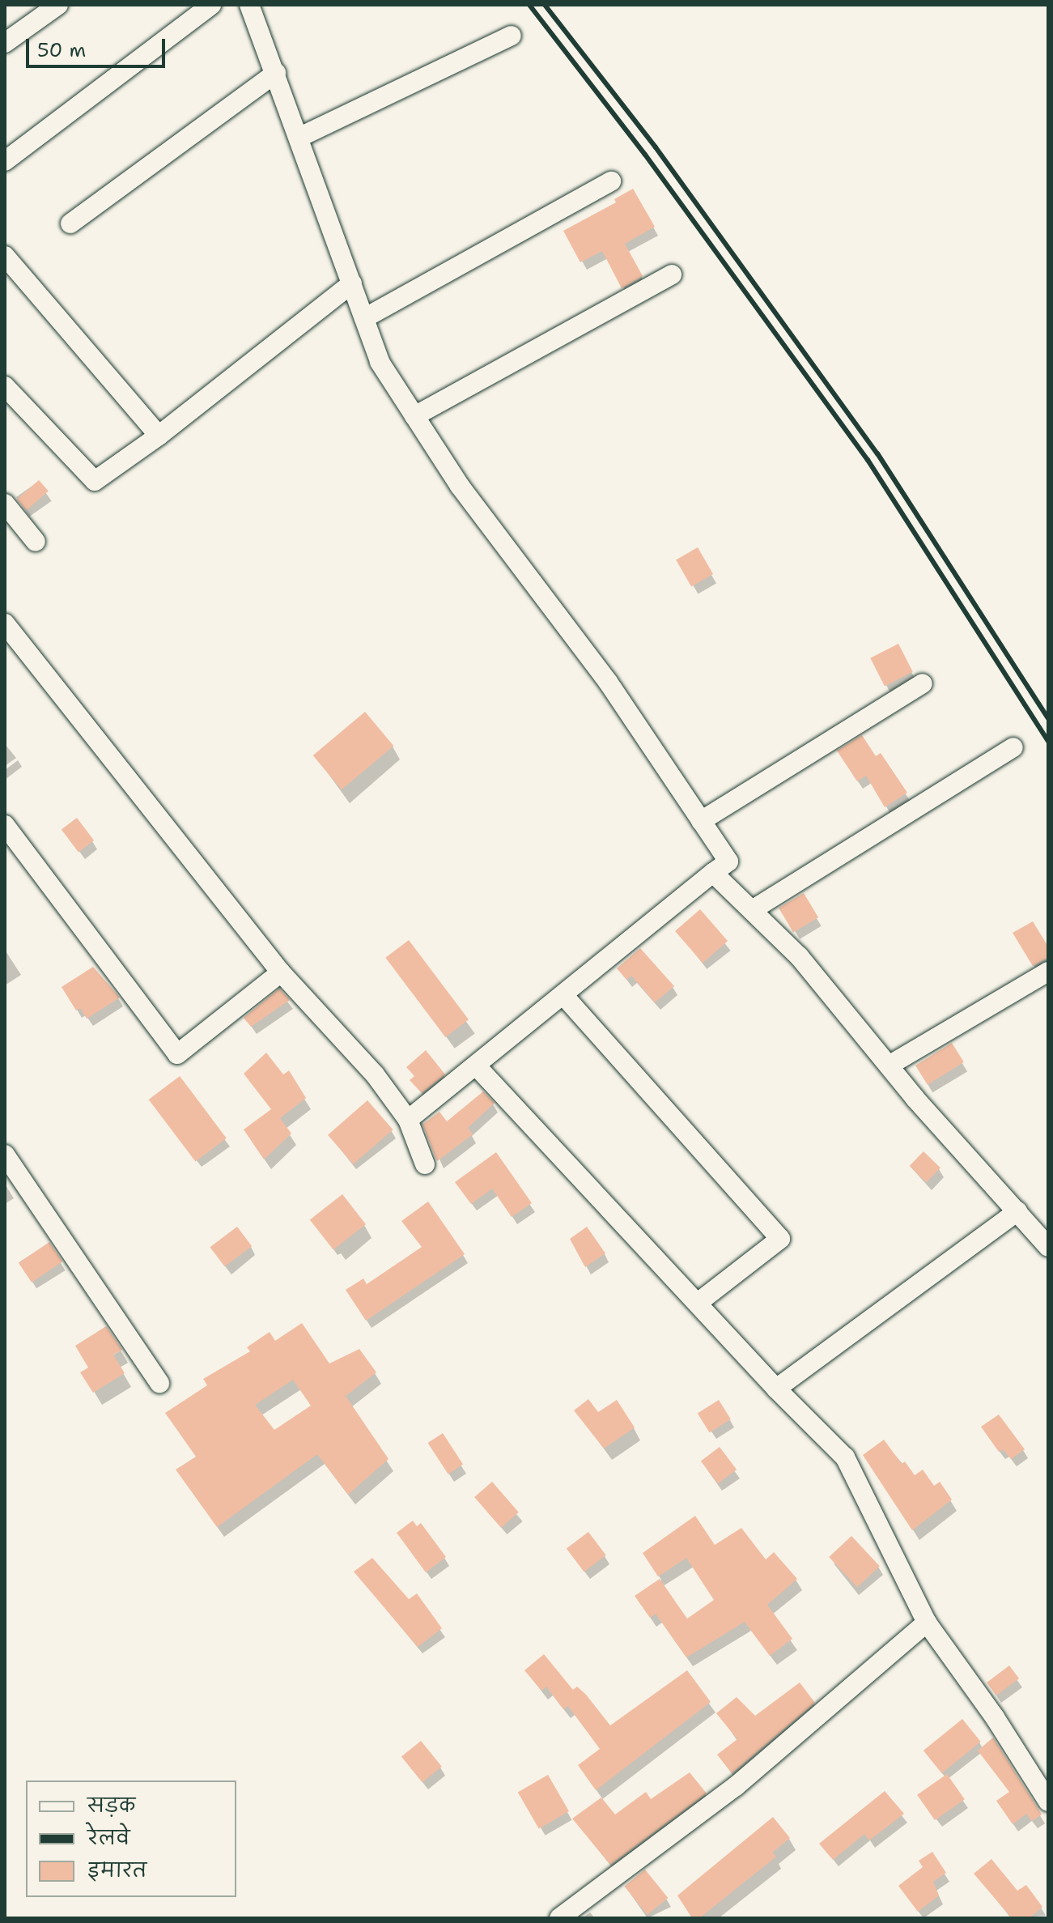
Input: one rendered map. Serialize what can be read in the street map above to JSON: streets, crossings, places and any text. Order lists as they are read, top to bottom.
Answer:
{
  "legend": ["सड़क", "रेलवे", "इमारत"],
  "scale_bar": "50 m"
}
